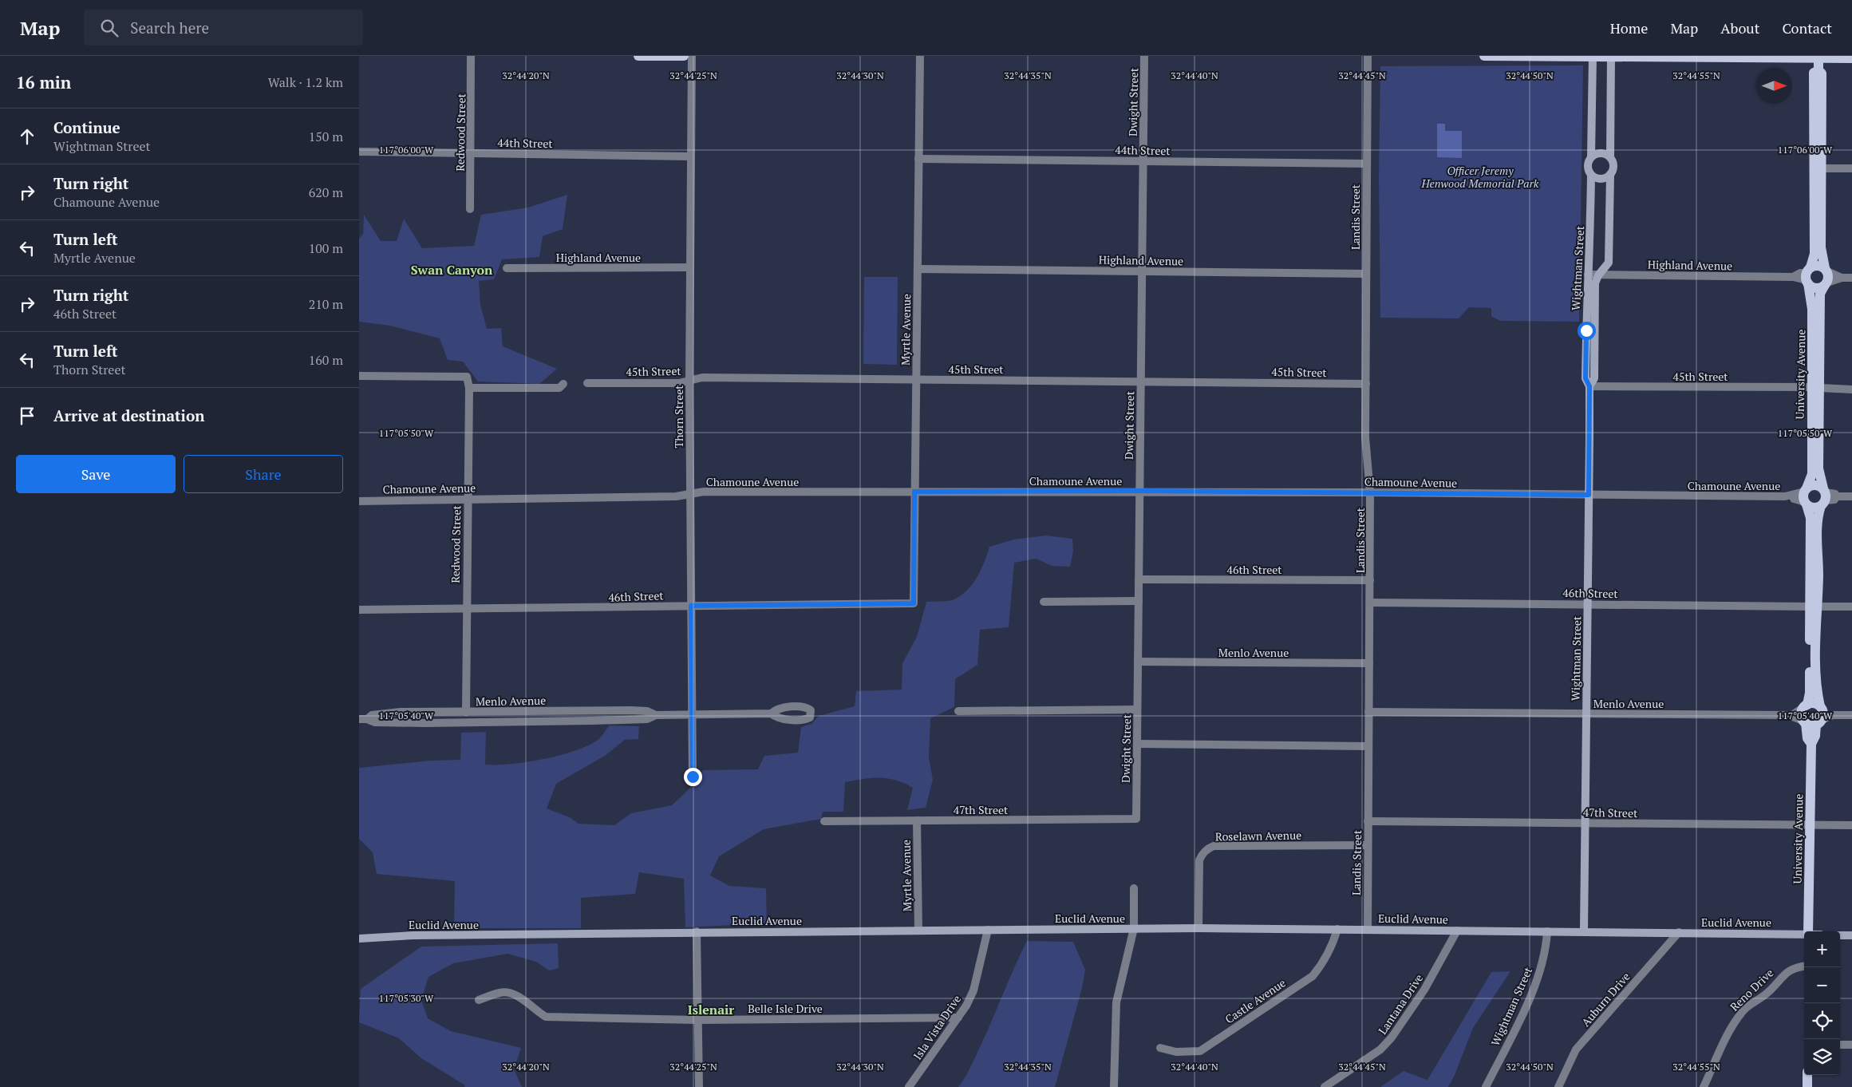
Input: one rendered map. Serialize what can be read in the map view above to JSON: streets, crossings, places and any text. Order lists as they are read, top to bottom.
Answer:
{
  "streets": {
    "main road": ["Wightman Street", "University Avenue", "Euclid Avenue"],
    "street": [
      "Dwight Street",
      "Redwood Street",
      "44th Street",
      "Landis Street",
      "Highland Avenue",
      "Myrtle Avenue",
      "45th Street",
      "Thorn Street",
      "Chamoune Avenue",
      "46th Street",
      "Menlo Avenue",
      "47th Street",
      "Roselawn Avenue",
      "Reno Drive",
      "Auburn Drive",
      "Castle Avenue",
      "Lantana Drive",
      "Belle Isle Drive",
      "Isla Vista Drive"
    ]
  },
  "crossings": [
    ["Dwight Street", "44th Street"],
    ["Dwight Street", "Highland Avenue"],
    ["Dwight Street", "45th Street"],
    ["Dwight Street", "Chamoune Avenue"],
    ["Dwight Street", "46th Street"],
    ["Dwight Street", "Menlo Avenue"],
    ["Dwight Street", "47th Street"],
    ["Redwood Street", "44th Street"],
    ["Redwood Street", "Chamoune Avenue"],
    ["Redwood Street", "46th Street"],
    ["Redwood Street", "Menlo Avenue"],
    ["44th Street", "Landis Street"],
    ["44th Street", "Myrtle Avenue"],
    ["44th Street", "Thorn Street"],
    ["Landis Street", "Highland Avenue"],
    ["Landis Street", "45th Street"],
    ["Landis Street", "Chamoune Avenue"],
    ["Landis Street", "46th Street"],
    ["Landis Street", "Menlo Avenue"],
    ["Landis Street", "47th Street"],
    ["Landis Street", "Roselawn Avenue"],
    ["Landis Street", "Euclid Avenue"],
    ["Highland Avenue", "Wightman Street"],
    ["Highland Avenue", "Myrtle Avenue"],
    ["Highland Avenue", "University Avenue"],
    ["Highland Avenue", "Thorn Street"],
    ["Wightman Street", "45th Street"],
    ["Wightman Street", "Chamoune Avenue"],
    ["Wightman Street", "46th Street"],
    ["Wightman Street", "Menlo Avenue"],
    ["Wightman Street", "47th Street"],
    ["Wightman Street", "Euclid Avenue"],
    ["Myrtle Avenue", "45th Street"],
    ["Myrtle Avenue", "Chamoune Avenue"],
    ["Myrtle Avenue", "46th Street"],
    ["Myrtle Avenue", "47th Street"],
    ["Myrtle Avenue", "Euclid Avenue"],
    ["45th Street", "University Avenue"],
    ["45th Street", "Thorn Street"],
    ["University Avenue", "Chamoune Avenue"],
    ["University Avenue", "46th Street"],
    ["University Avenue", "Menlo Avenue"],
    ["University Avenue", "47th Street"],
    ["Thorn Street", "Chamoune Avenue"],
    ["Thorn Street", "46th Street"],
    ["Thorn Street", "Menlo Avenue"],
    ["Roselawn Avenue", "Euclid Avenue"],
    ["Euclid Avenue", "Auburn Drive"],
    ["Euclid Avenue", "Castle Avenue"],
    ["Euclid Avenue", "Lantana Drive"],
    ["Euclid Avenue", "Isla Vista Drive"],
    ["Belle Isle Drive", "Isla Vista Drive"]
  ],
  "districts": ["Swan Canyon", "Islenair"],
  "parks": ["Officer Jeremy Henwood Memorial Park"],
  "north": "right",
  "page": {
    "header": "Map",
    "search": "Search here",
    "nav": [
      "Home",
      "Map",
      "About",
      "Contact"
    ],
    "heading": ["16 min", "Walk · 1.2 km"],
    "list": [
      ["Continue", "Wightman Street", "150 m"],
      ["Turn right", "Chamoune Avenue", "620 m"],
      ["Turn left", "Myrtle Avenue", "100 m"],
      ["Turn right", "46th Street", "210 m"],
      ["Turn left", "Thorn Street", "160 m"],
      "Arrive at destination"
    ],
    "buttons": ["Save", "Share"],
    "map_buttons": ["+", "−"]
  },
  "coordinates": [
    "32°44'20\"N",
    "32°44'25\"N",
    "32°44'30\"N",
    "32°44'35\"N",
    "32°44'40\"N",
    "32°44'45\"N",
    "32°44'50\"N",
    "32°44'55\"N",
    "117°06'00\"W",
    "117°05'50\"W",
    "117°05'40\"W",
    "117°05'30\"W"
  ]
}
